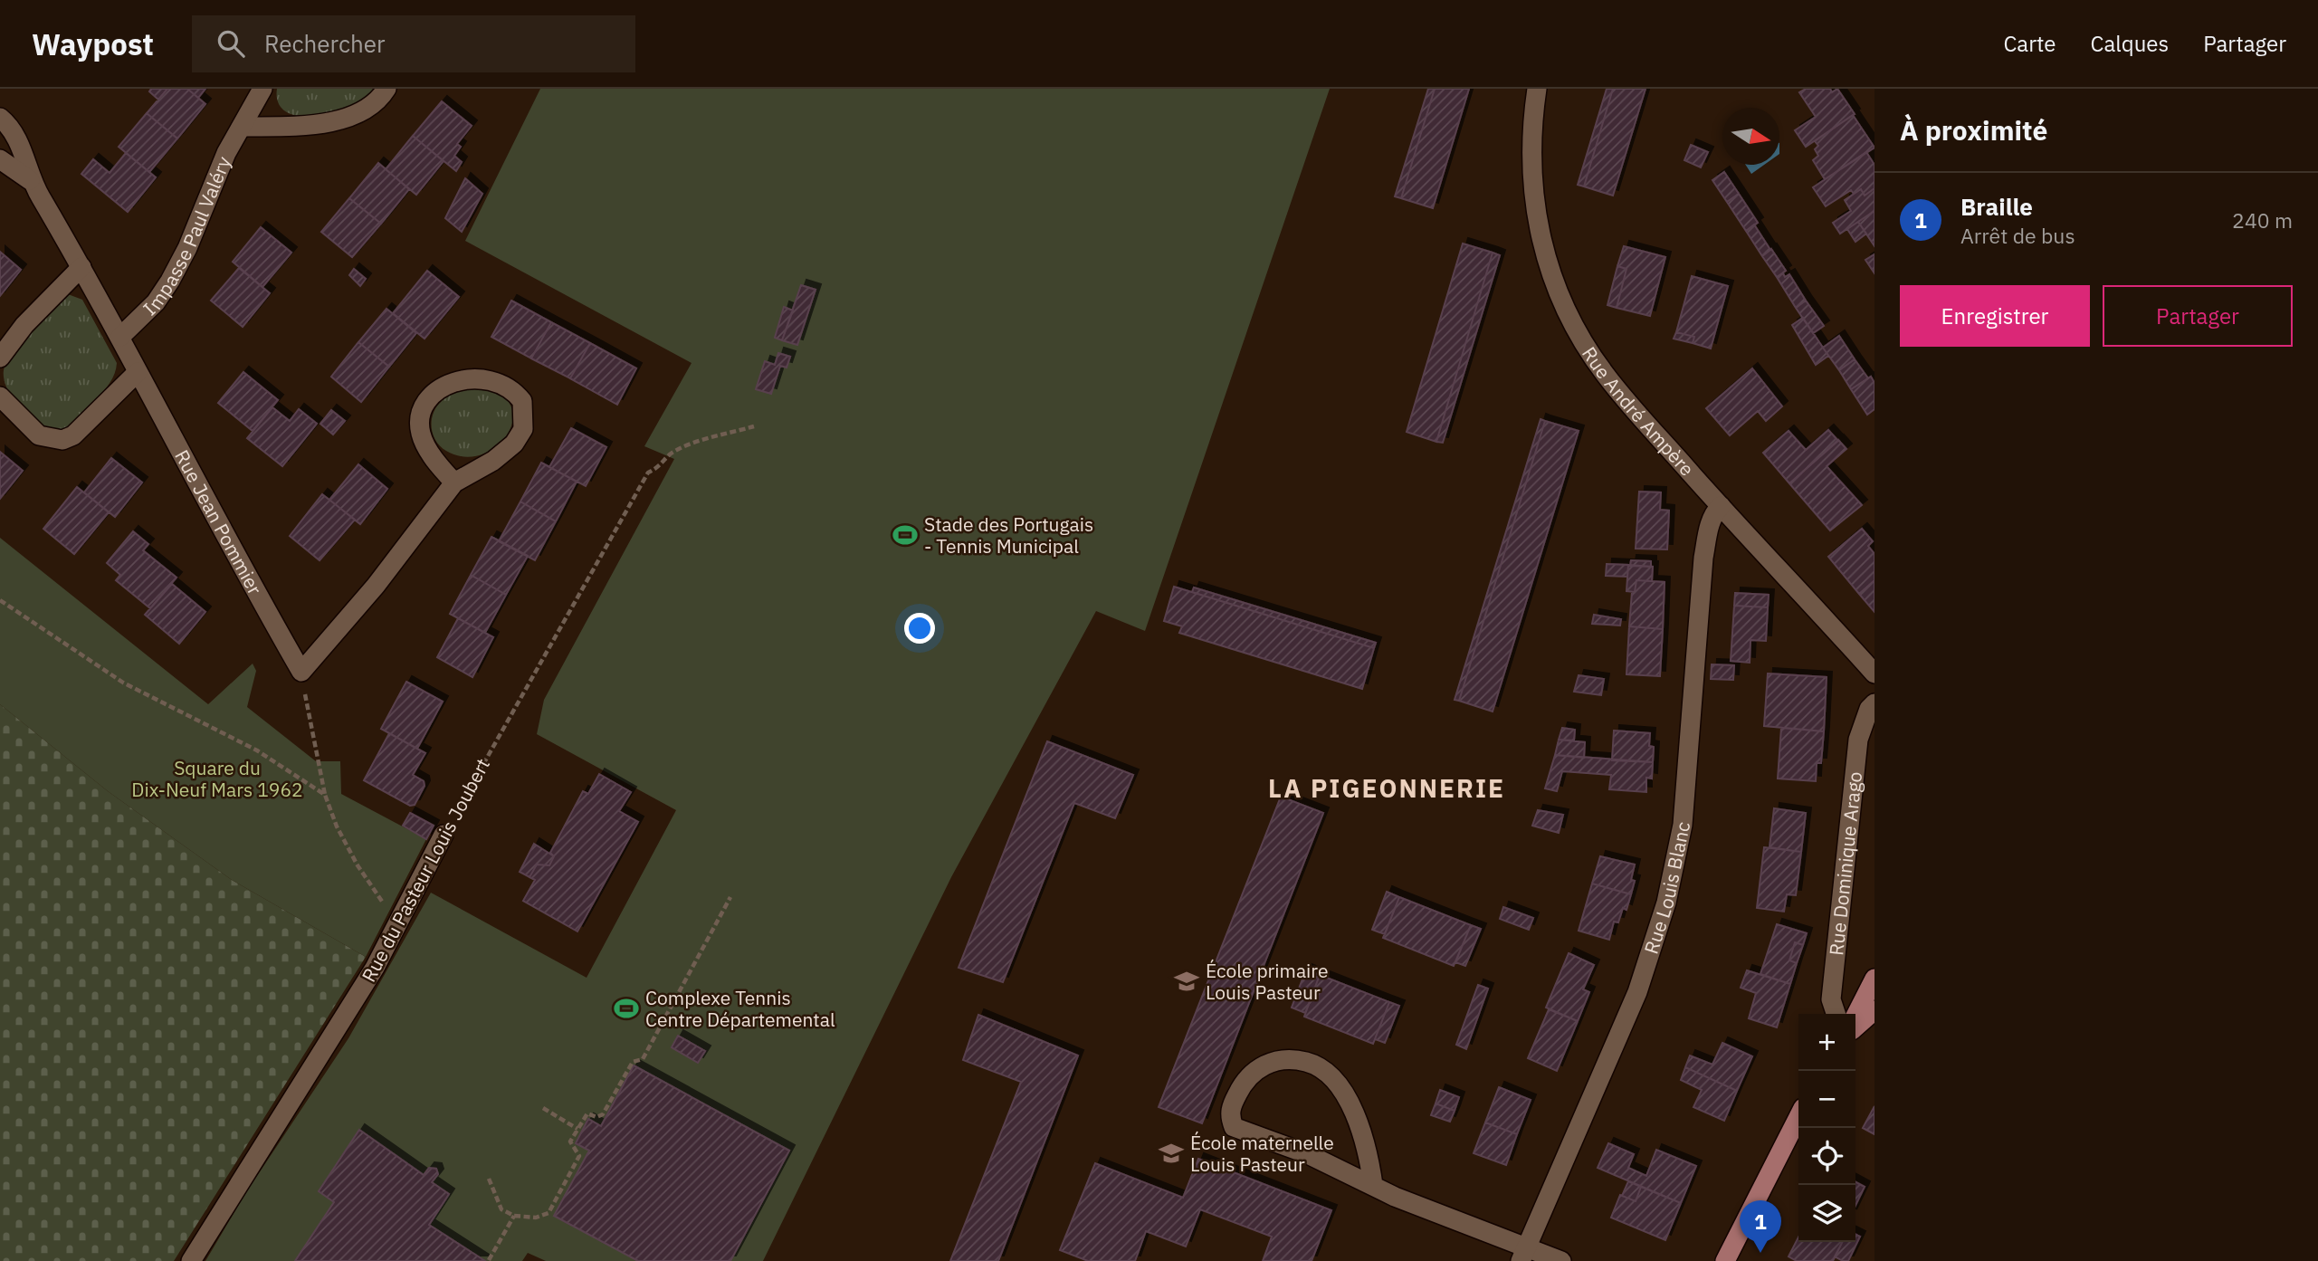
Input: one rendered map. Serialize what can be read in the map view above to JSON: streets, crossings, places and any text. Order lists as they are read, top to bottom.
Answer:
{
  "streets": {
    "street": [
      "Impasse Paul Valéry",
      "Rue André Ampère",
      "Rue Jean Pommier",
      "Rue Dominique Arago",
      "Rue du Pasteur Louis Joubert",
      "Rue Louis Blanc"
    ]
  },
  "crossings": [
    ["Impasse Paul Valéry", "Rue Jean Pommier"],
    ["Rue André Ampère", "Rue Dominique Arago"],
    ["Rue André Ampère", "Rue Louis Blanc"]
  ],
  "districts": ["LA PIGEONNERIE"],
  "parks": ["Square du Dix-Neuf Mars 1962"],
  "places": {
    "sports": ["Stade des Portugais - Tennis Municipal", "Complexe Tennis Centre Départemental"],
    "school or university": ["École primaire Louis Pasteur", "École maternelle Louis Pasteur"]
  },
  "north": "right",
  "page": {
    "header": "Waypost",
    "search": "Rechercher",
    "nav": ["Carte", "Calques", "Partager"],
    "heading": "À proximité",
    "list": [
      {
        "mark": "1",
        "name": "Braille",
        "note": "Arrêt de bus",
        "value": "240 m"
      }
    ],
    "buttons": ["Enregistrer", "Partager"],
    "map_buttons": ["+", "−"],
    "pins": "1"
  }
}
